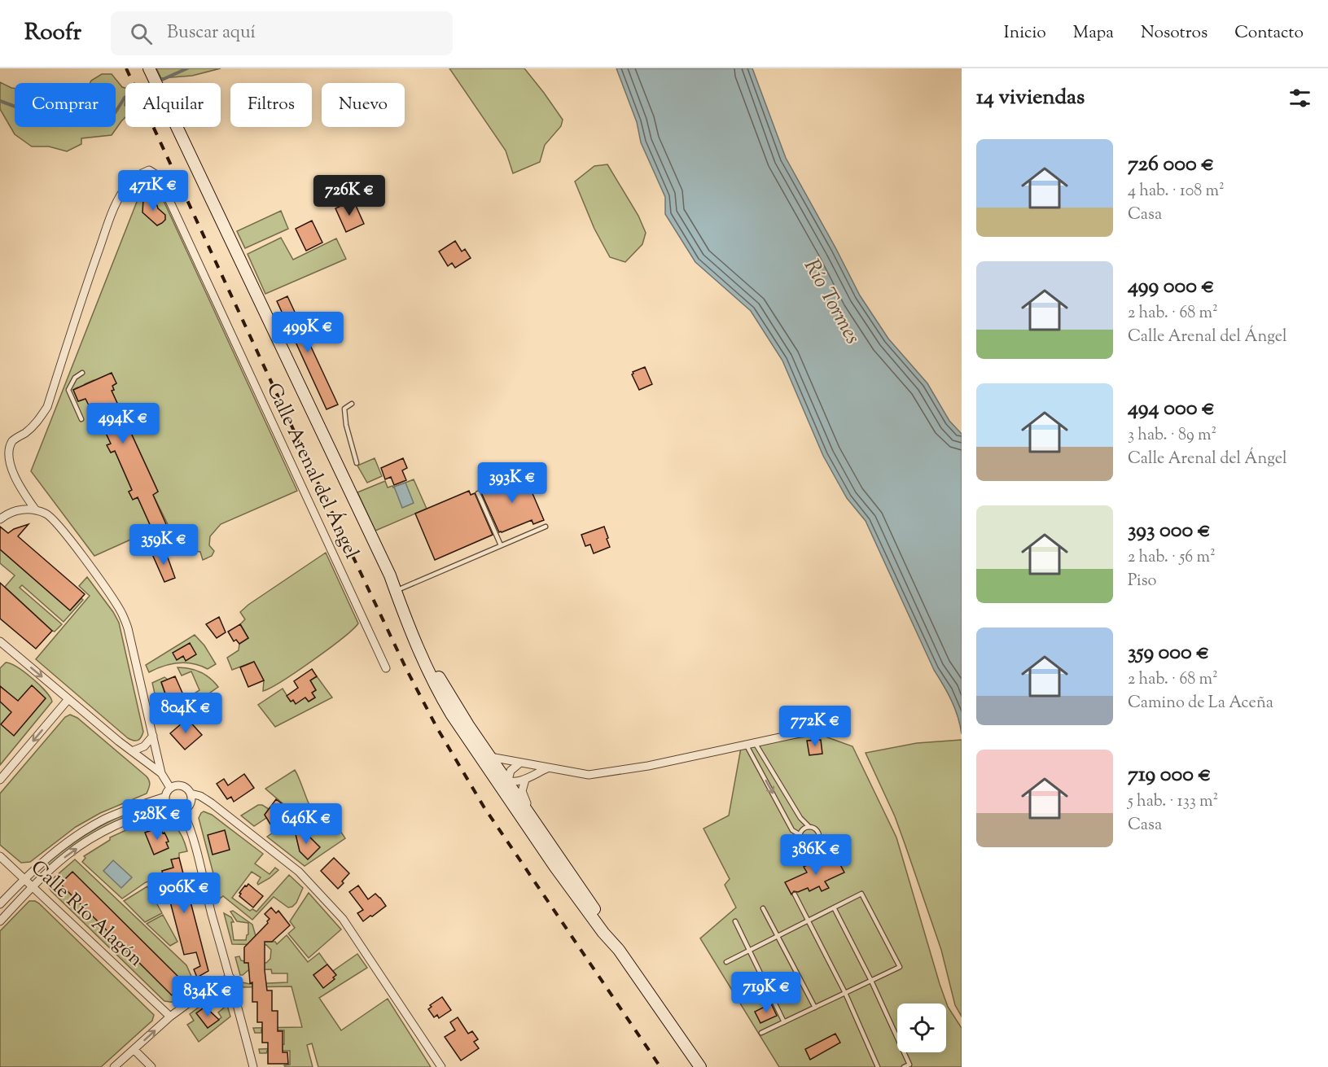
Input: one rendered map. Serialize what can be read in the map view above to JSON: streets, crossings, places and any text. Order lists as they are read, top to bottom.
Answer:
{
  "streets": {
    "street": ["Calle Arenal del Ángel", "Calle Río Alagón"]
  },
  "water": ["Río Tormes"],
  "page": {
    "header": "Roofr",
    "search": "Buscar aquí",
    "nav": [
      "Inicio",
      "Mapa",
      "Nosotros",
      "Contacto"
    ],
    "heading": "14 viviendas",
    "chip": [
      "Comprar",
      "Alquilar",
      "Filtros",
      "Nuevo"
    ],
    "list": [
      {
        "name": "726 000 €",
        "note": "4 hab. · 108 m² · Casa"
      },
      {
        "name": "499 000 €",
        "note": "2 hab. · 68 m² · Calle Arenal del Ángel"
      },
      {
        "name": "494 000 €",
        "note": "3 hab. · 89 m² · Calle Arenal del Ángel"
      },
      {
        "name": "393 000 €",
        "note": "2 hab. · 56 m² · Piso"
      },
      {
        "name": "359 000 €",
        "note": "2 hab. · 68 m² · Camino de La Aceña"
      },
      {
        "name": "719 000 €",
        "note": "5 hab. · 133 m² · Casa"
      }
    ],
    "price": [
      "471K €",
      "726K €",
      "499K €",
      "494K €",
      "393K €",
      "359K €",
      "804K €",
      "772K €",
      "528K €",
      "646K €",
      "386K €",
      "906K €",
      "719K €",
      "834K €"
    ]
  }
}
